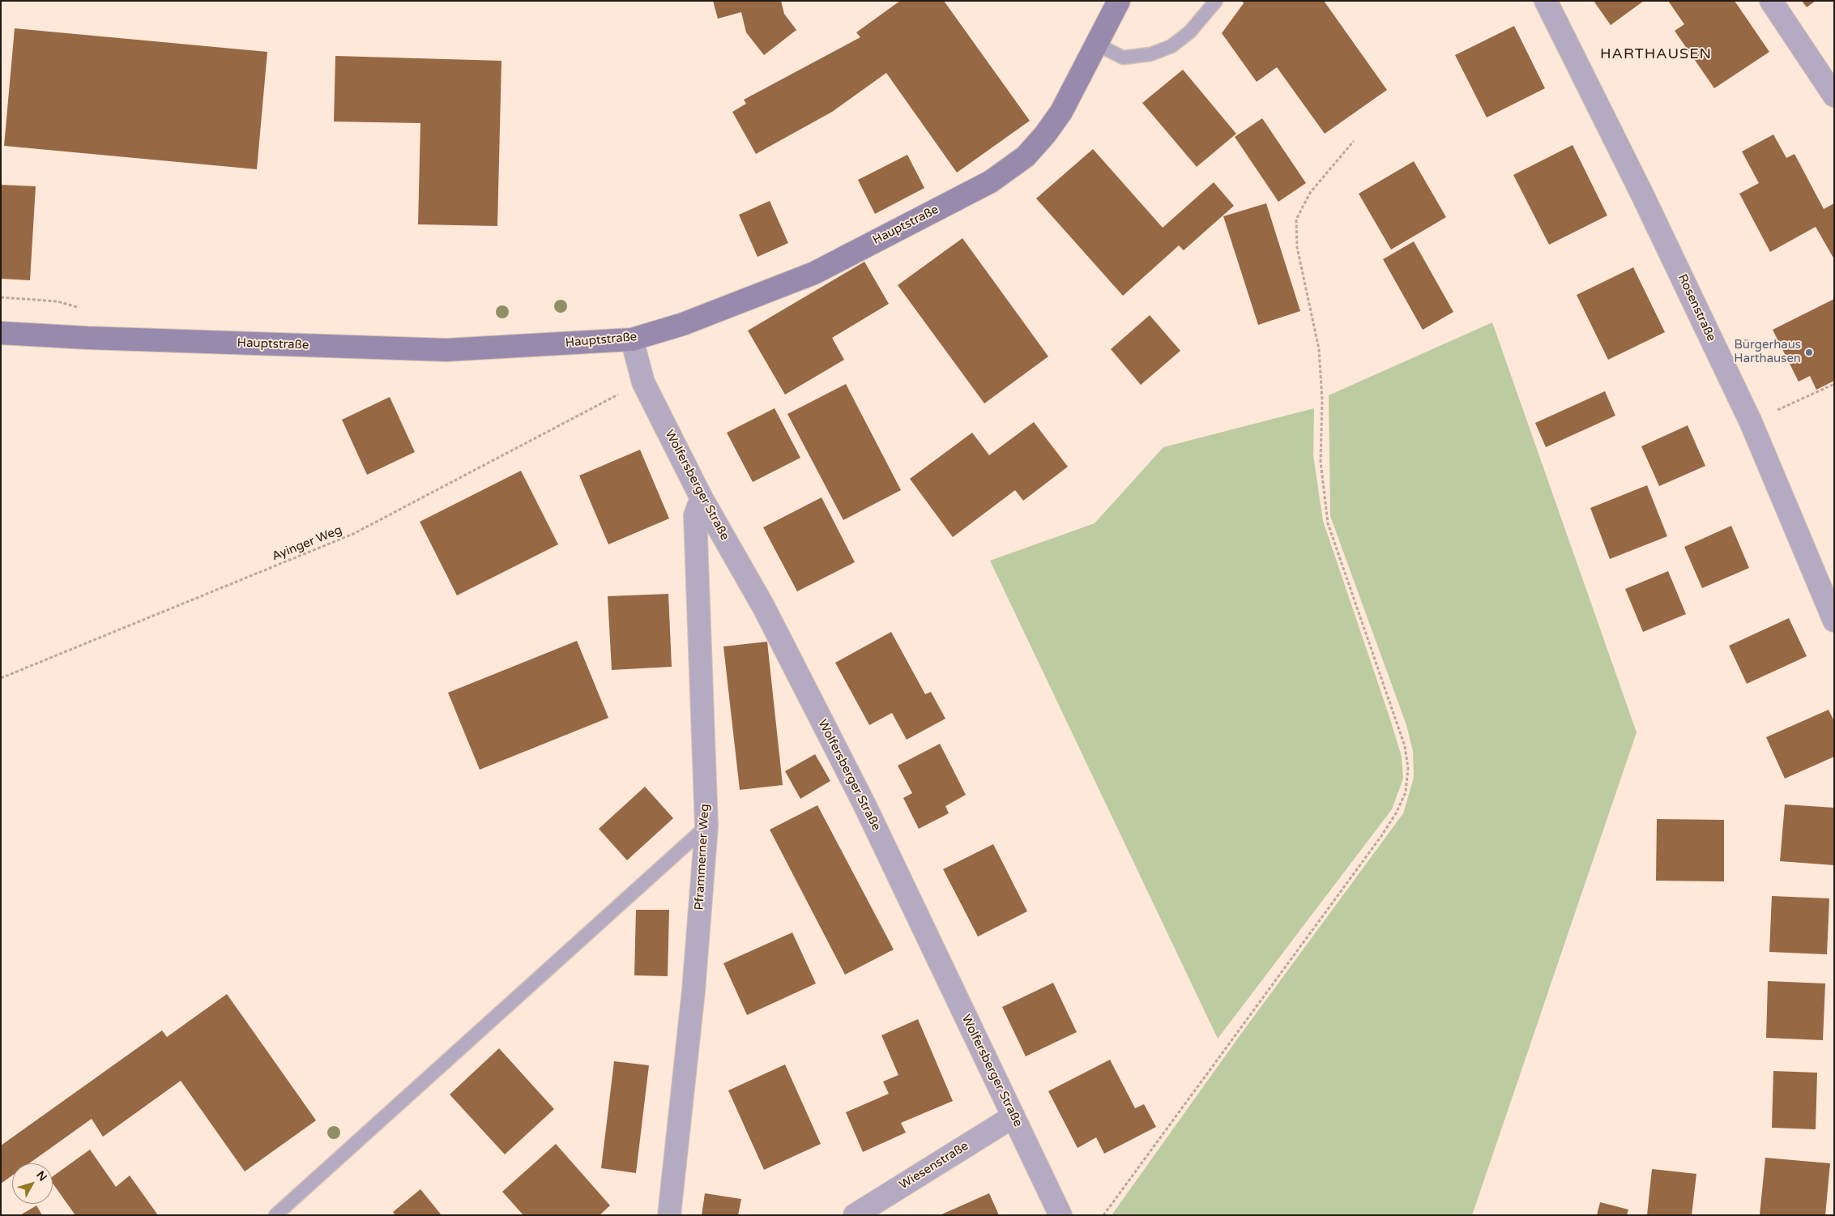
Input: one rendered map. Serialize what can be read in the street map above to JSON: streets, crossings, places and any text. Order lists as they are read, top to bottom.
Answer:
{
  "streets": {
    "street": [
      "Hauptstraße",
      "Rosenstraße",
      "Wolfersberger Straße",
      "Pframmerner Weg",
      "Wiesenstraße"
    ],
    "path": ["Ayinger Weg"]
  },
  "crossings": [
    ["Hauptstraße", "Wolfersberger Straße"],
    ["Wolfersberger Straße", "Pframmerner Weg"],
    ["Wolfersberger Straße", "Wiesenstraße"]
  ],
  "districts": ["HARTHAUSEN"],
  "places": ["Bürgerhaus Harthausen"],
  "north": "top right"
}
